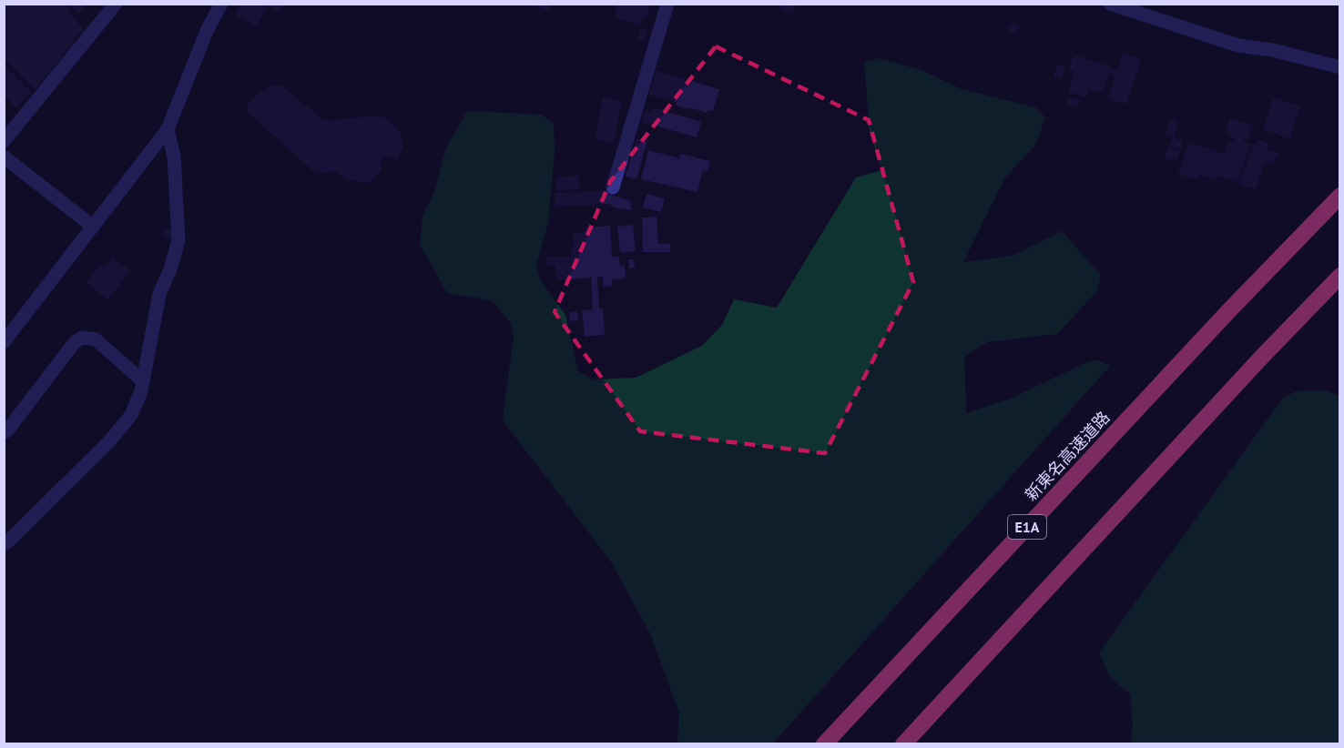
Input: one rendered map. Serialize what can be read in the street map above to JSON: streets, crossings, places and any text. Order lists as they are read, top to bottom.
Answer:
{
  "streets": {
    "highway": ["新東名高速道路", "E1A"]
  }
}
